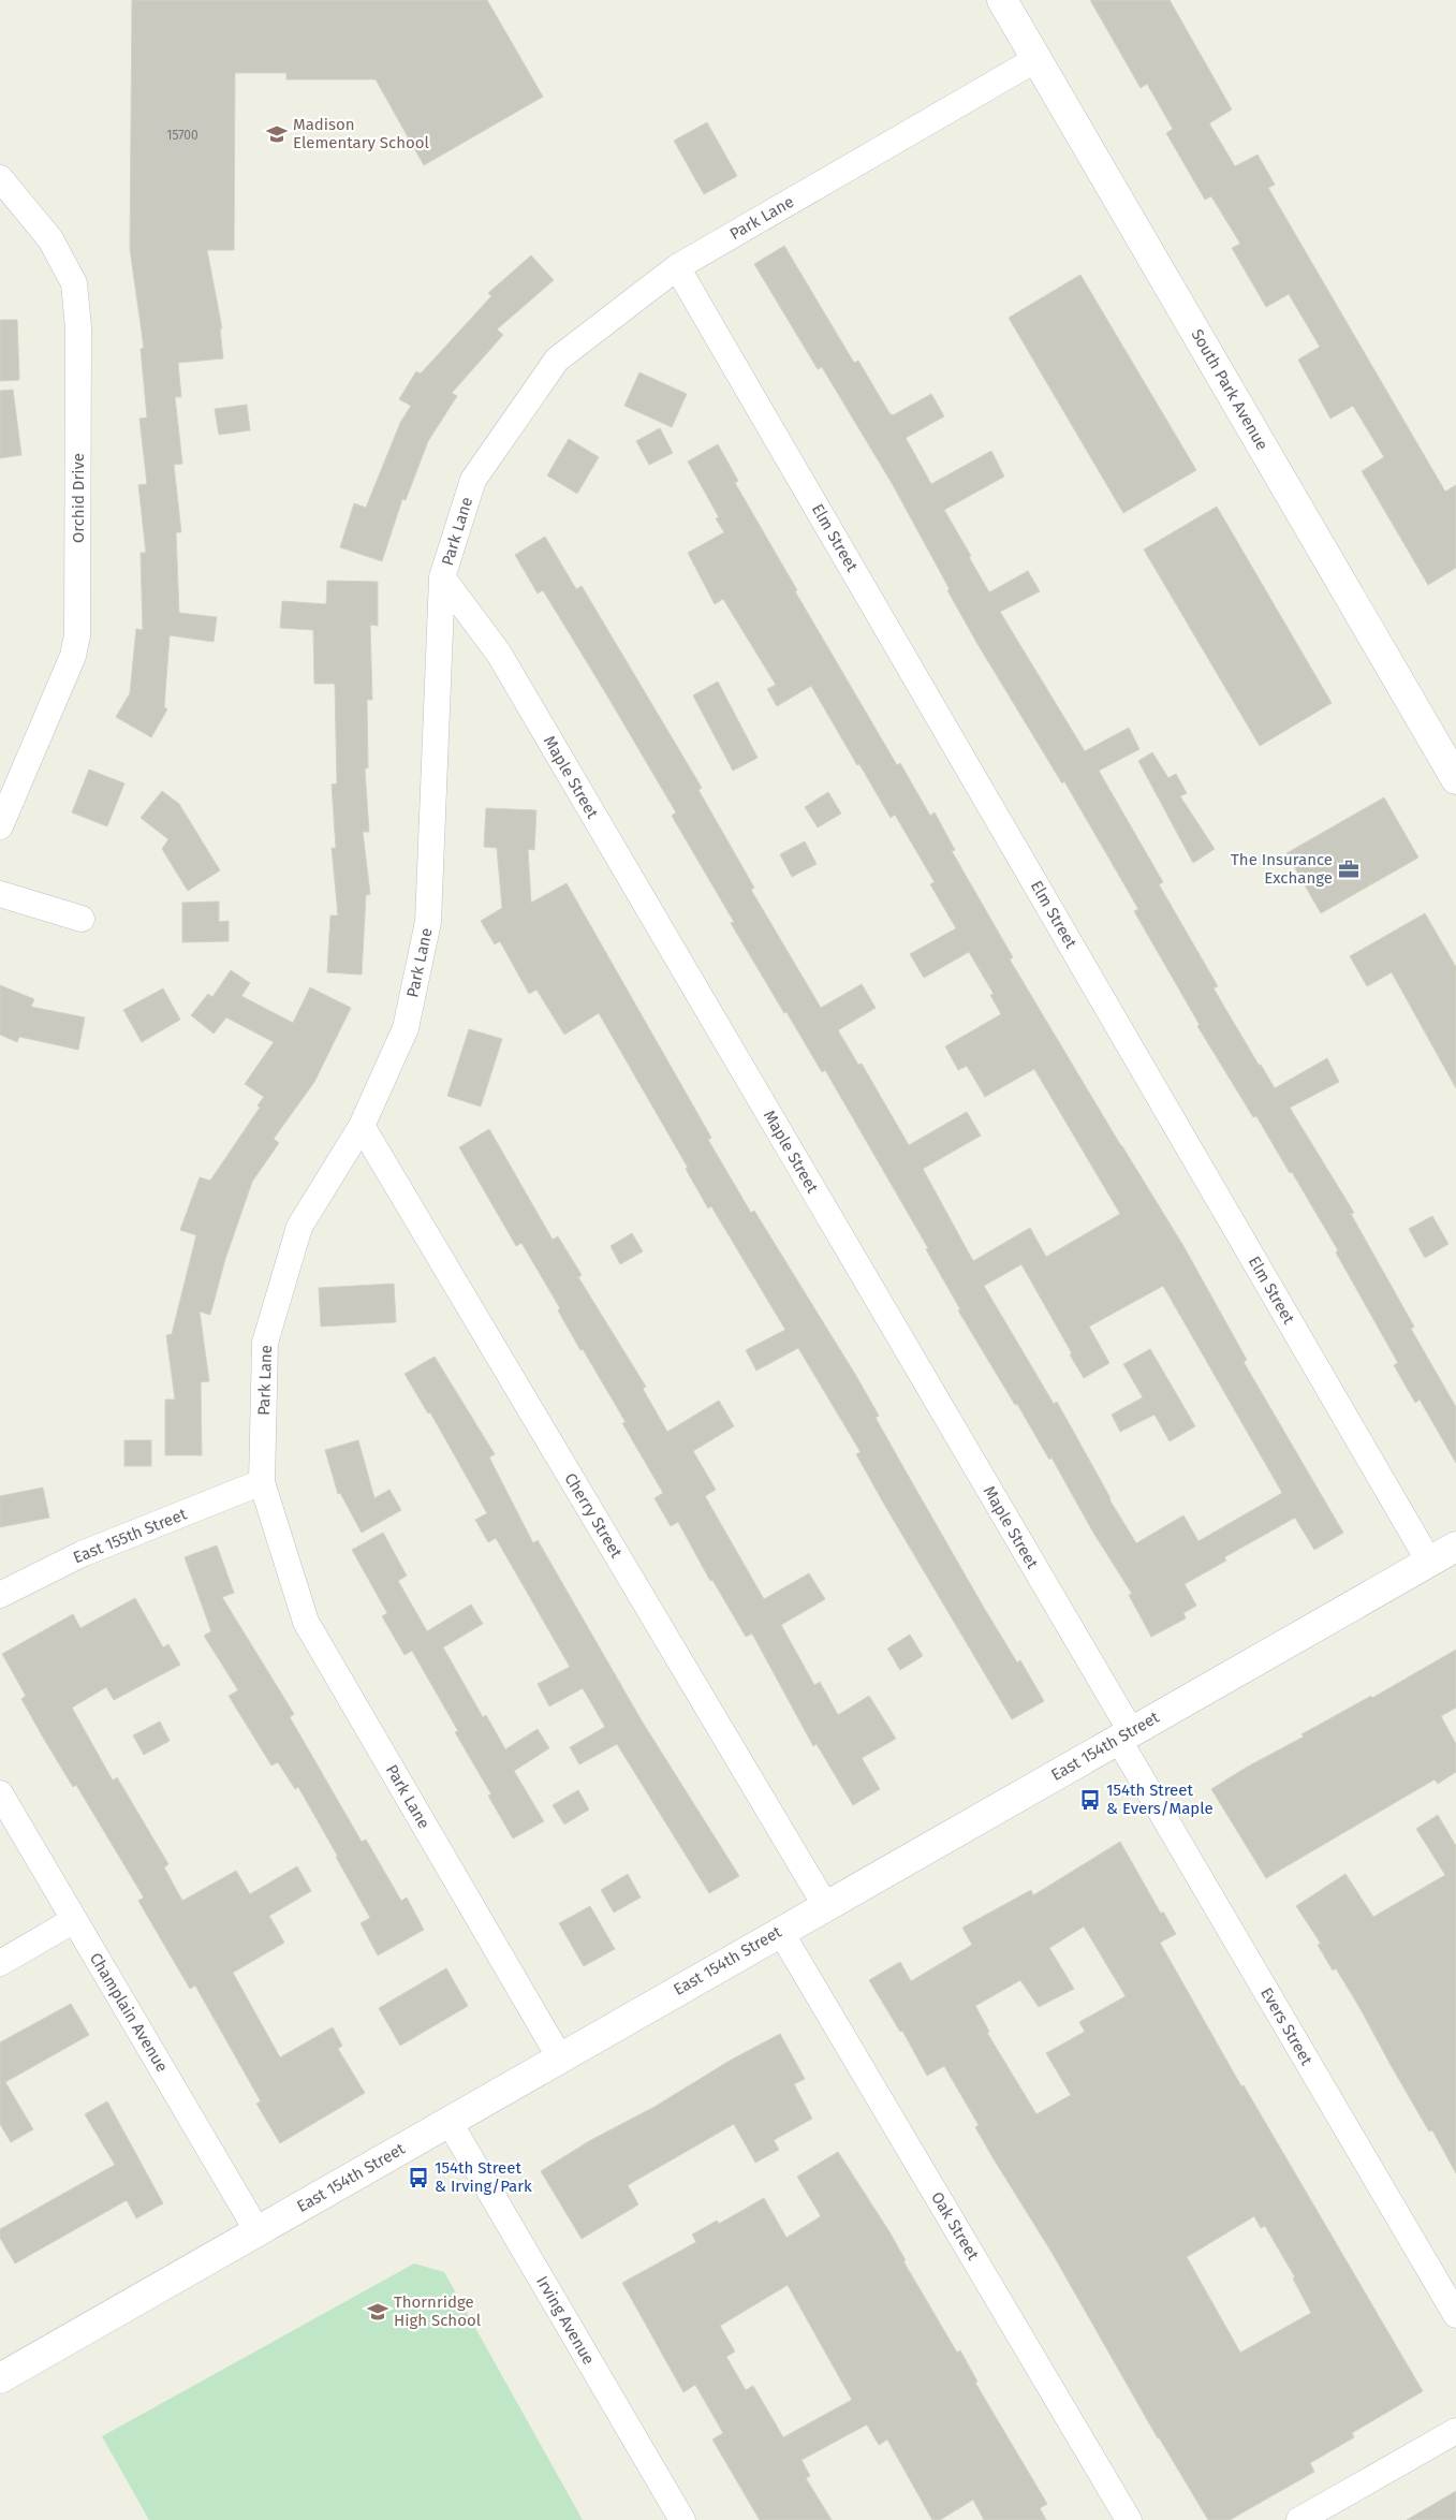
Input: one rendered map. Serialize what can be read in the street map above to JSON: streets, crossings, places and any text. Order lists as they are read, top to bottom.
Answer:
{
  "streets": {
    "street": [
      "Park Lane",
      "South Park Avenue",
      "Orchid Drive",
      "Elm Street",
      "Maple Street",
      "Cherry Street",
      "East 155th Street",
      "East 154th Street",
      "Champlain Avenue",
      "Evers Street",
      "Oak Street",
      "Irving Avenue"
    ]
  },
  "crossings": [
    ["Park Lane", "South Park Avenue"],
    ["Park Lane", "Elm Street"],
    ["Park Lane", "Maple Street"],
    ["Park Lane", "Cherry Street"],
    ["Park Lane", "East 155th Street"],
    ["Park Lane", "East 154th Street"],
    ["Elm Street", "East 154th Street"],
    ["Maple Street", "East 154th Street"],
    ["Maple Street", "Evers Street"],
    ["Cherry Street", "East 154th Street"],
    ["East 154th Street", "Champlain Avenue"],
    ["East 154th Street", "Evers Street"],
    ["East 154th Street", "Oak Street"],
    ["East 154th Street", "Irving Avenue"]
  ],
  "places": {
    "school or university": ["Madison Elementary School", "Thornridge High School"],
    "office": ["The Insurance Exchange"],
    "bus stop": ["154th Street & Evers/Maple", "154th Street & Irving/Park"]
  },
  "house_numbers": ["15700"]
}
